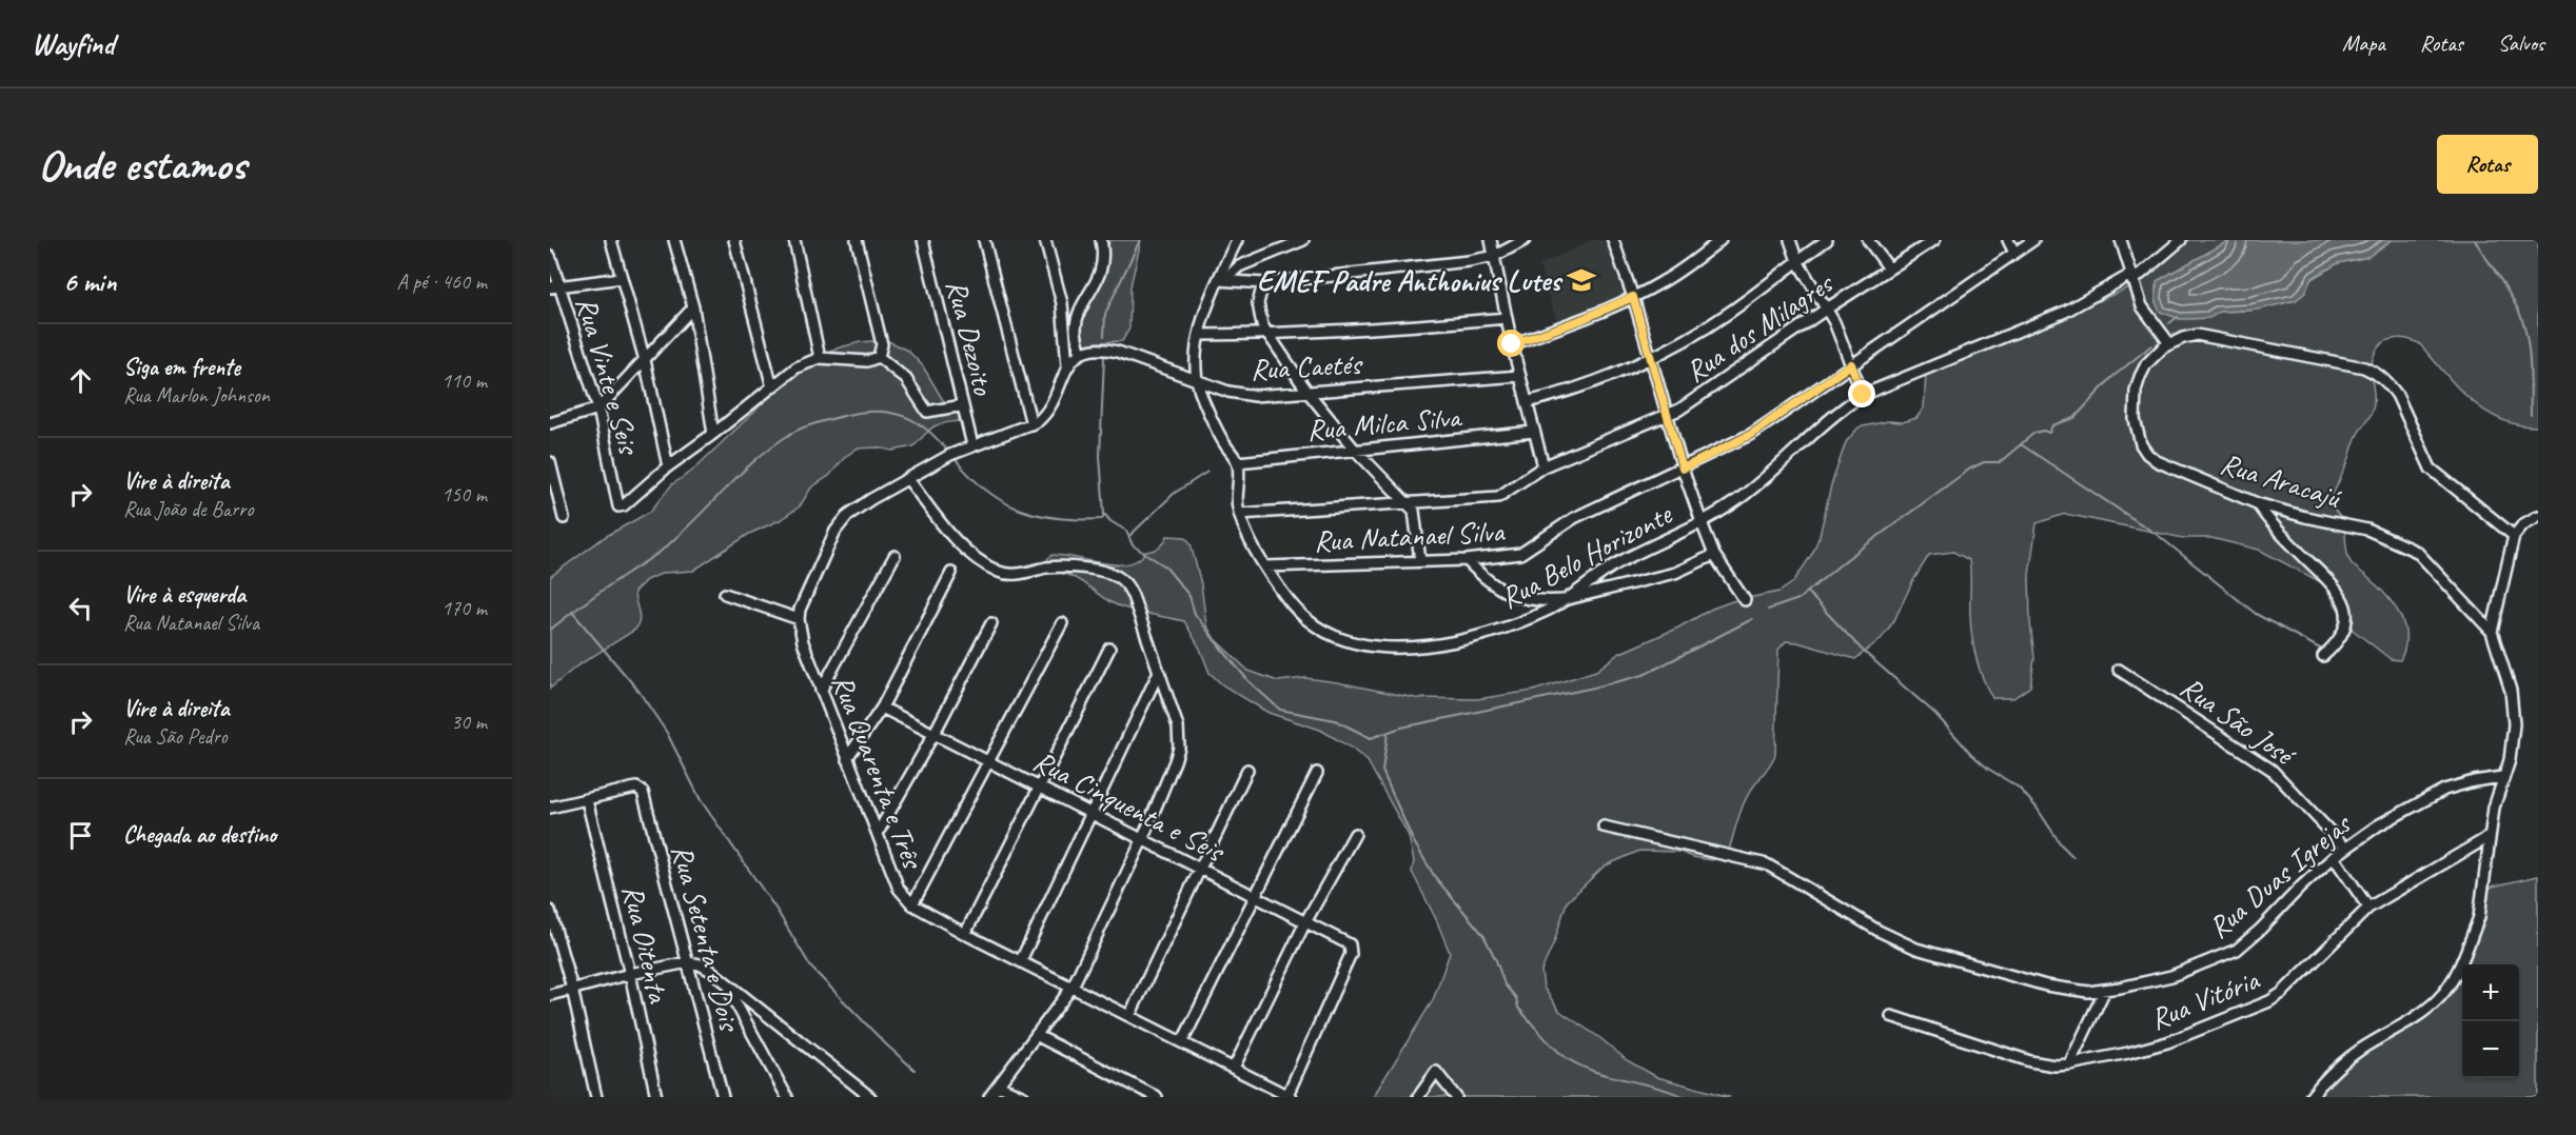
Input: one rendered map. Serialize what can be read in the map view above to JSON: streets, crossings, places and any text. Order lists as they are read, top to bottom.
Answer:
{
  "streets": {
    "street": [
      "Rua dos Milagres",
      "Rua Dezoito",
      "Rua Caetés",
      "Rua Vinte e Seis",
      "Rua Milca Silva",
      "Rua Aracajú",
      "Rua Natanael Silva",
      "Rua Belo Horizonte",
      "Rua São José",
      "Rua Quarenta e Três",
      "Rua Cinquenta e Seis",
      "Rua Duas Igrejas",
      "Rua Setenta e Dois",
      "Rua Oitenta",
      "Rua Vitória"
    ]
  },
  "crossings": [
    ["Rua dos Milagres", "Rua Belo Horizonte"],
    ["Rua Dezoito", "Rua Quarenta e Três"],
    ["Rua Milca Silva", "Rua Belo Horizonte"],
    ["Rua Natanael Silva", "Rua Belo Horizonte"],
    ["Rua São José", "Rua Duas Igrejas"],
    ["Rua Quarenta e Três", "Rua Cinquenta e Seis"],
    ["Rua Setenta e Dois", "Rua Oitenta"]
  ],
  "places": {
    "school or university": ["EMEF Padre Anthonius Lutes"]
  },
  "page": {
    "header": "Wayfind",
    "nav": ["Mapa", "Rotas", "Salvos"],
    "buttons": "Rotas",
    "title": "Onde estamos",
    "heading": ["6 min", "A pé · 460 m"],
    "list": [
      ["Siga em frente", "Rua Marlon Johnson", "110 m"],
      ["Vire à direita", "Rua João de Barro", "150 m"],
      ["Vire à esquerda", "Rua Natanael Silva", "170 m"],
      ["Vire à direita", "Rua São Pedro", "30 m"],
      "Chegada ao destino"
    ],
    "map_buttons": ["+", "−"]
  }
}
